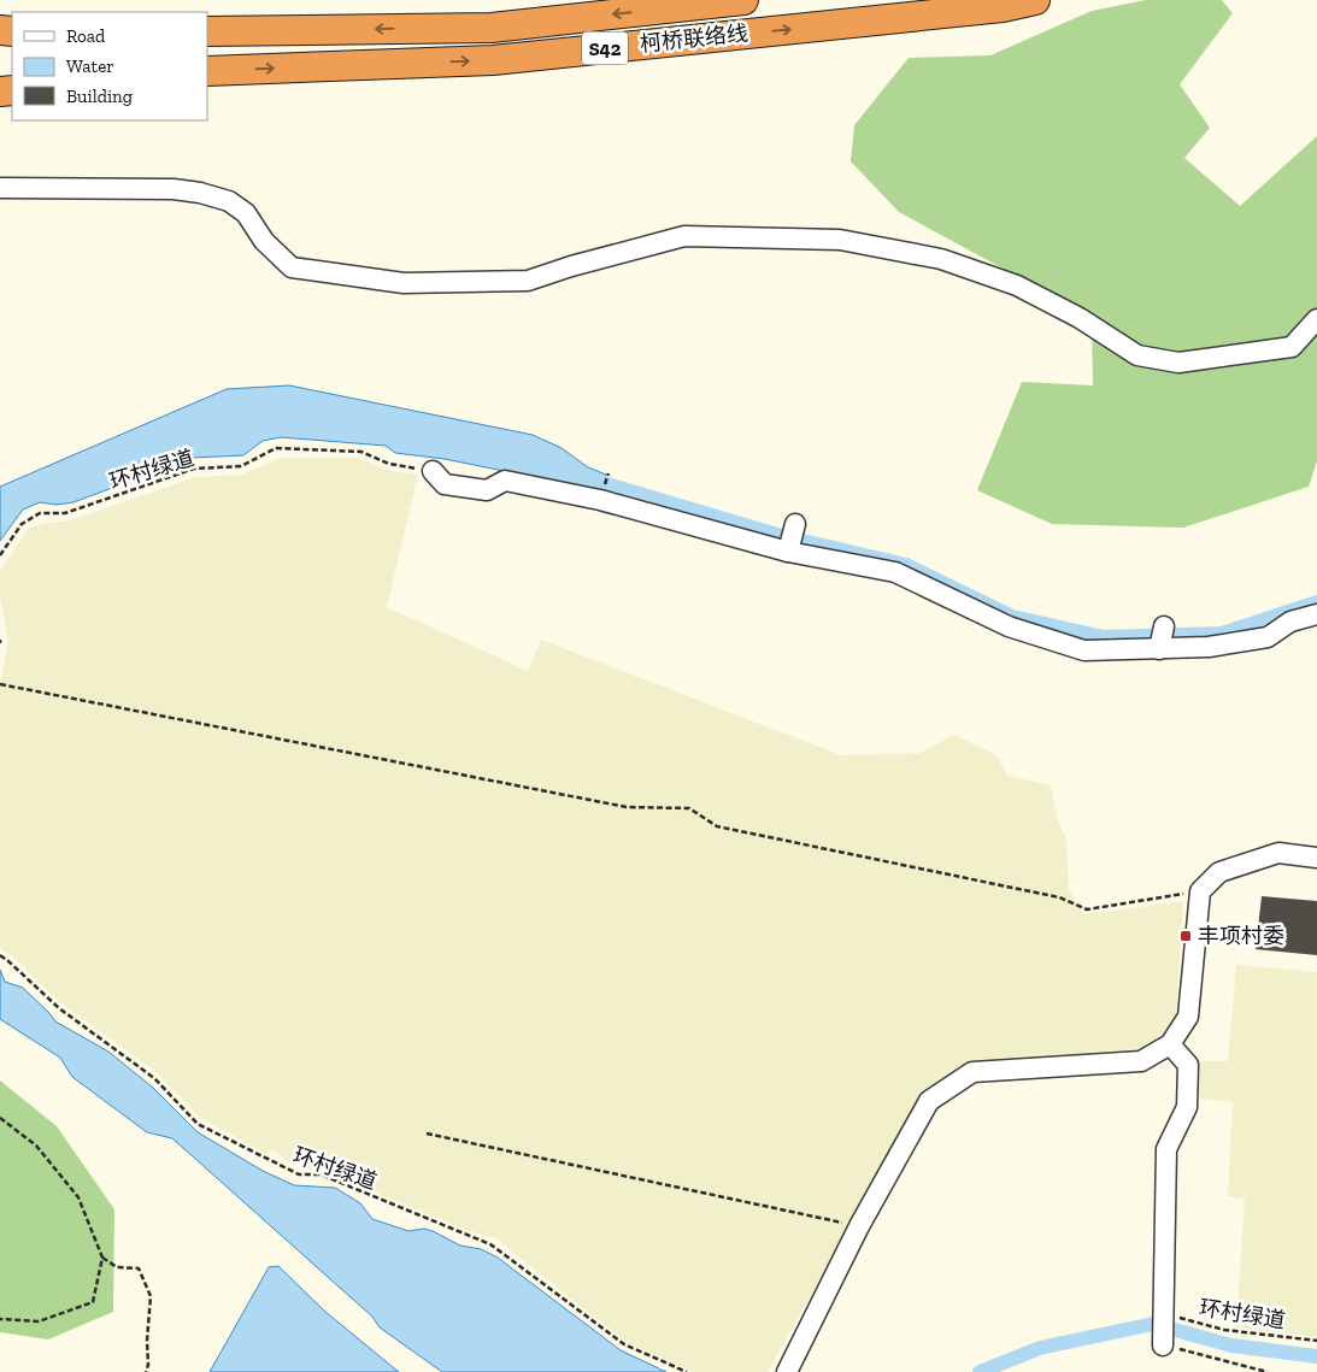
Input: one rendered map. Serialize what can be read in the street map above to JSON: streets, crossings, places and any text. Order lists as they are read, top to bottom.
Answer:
{
  "streets": {
    "highway": ["柯桥联络线", "S42"],
    "path": ["环村绿道"]
  },
  "places": {
    "transit": ["丰项村委"]
  },
  "legend": ["Road", "Water", "Building"]
}
